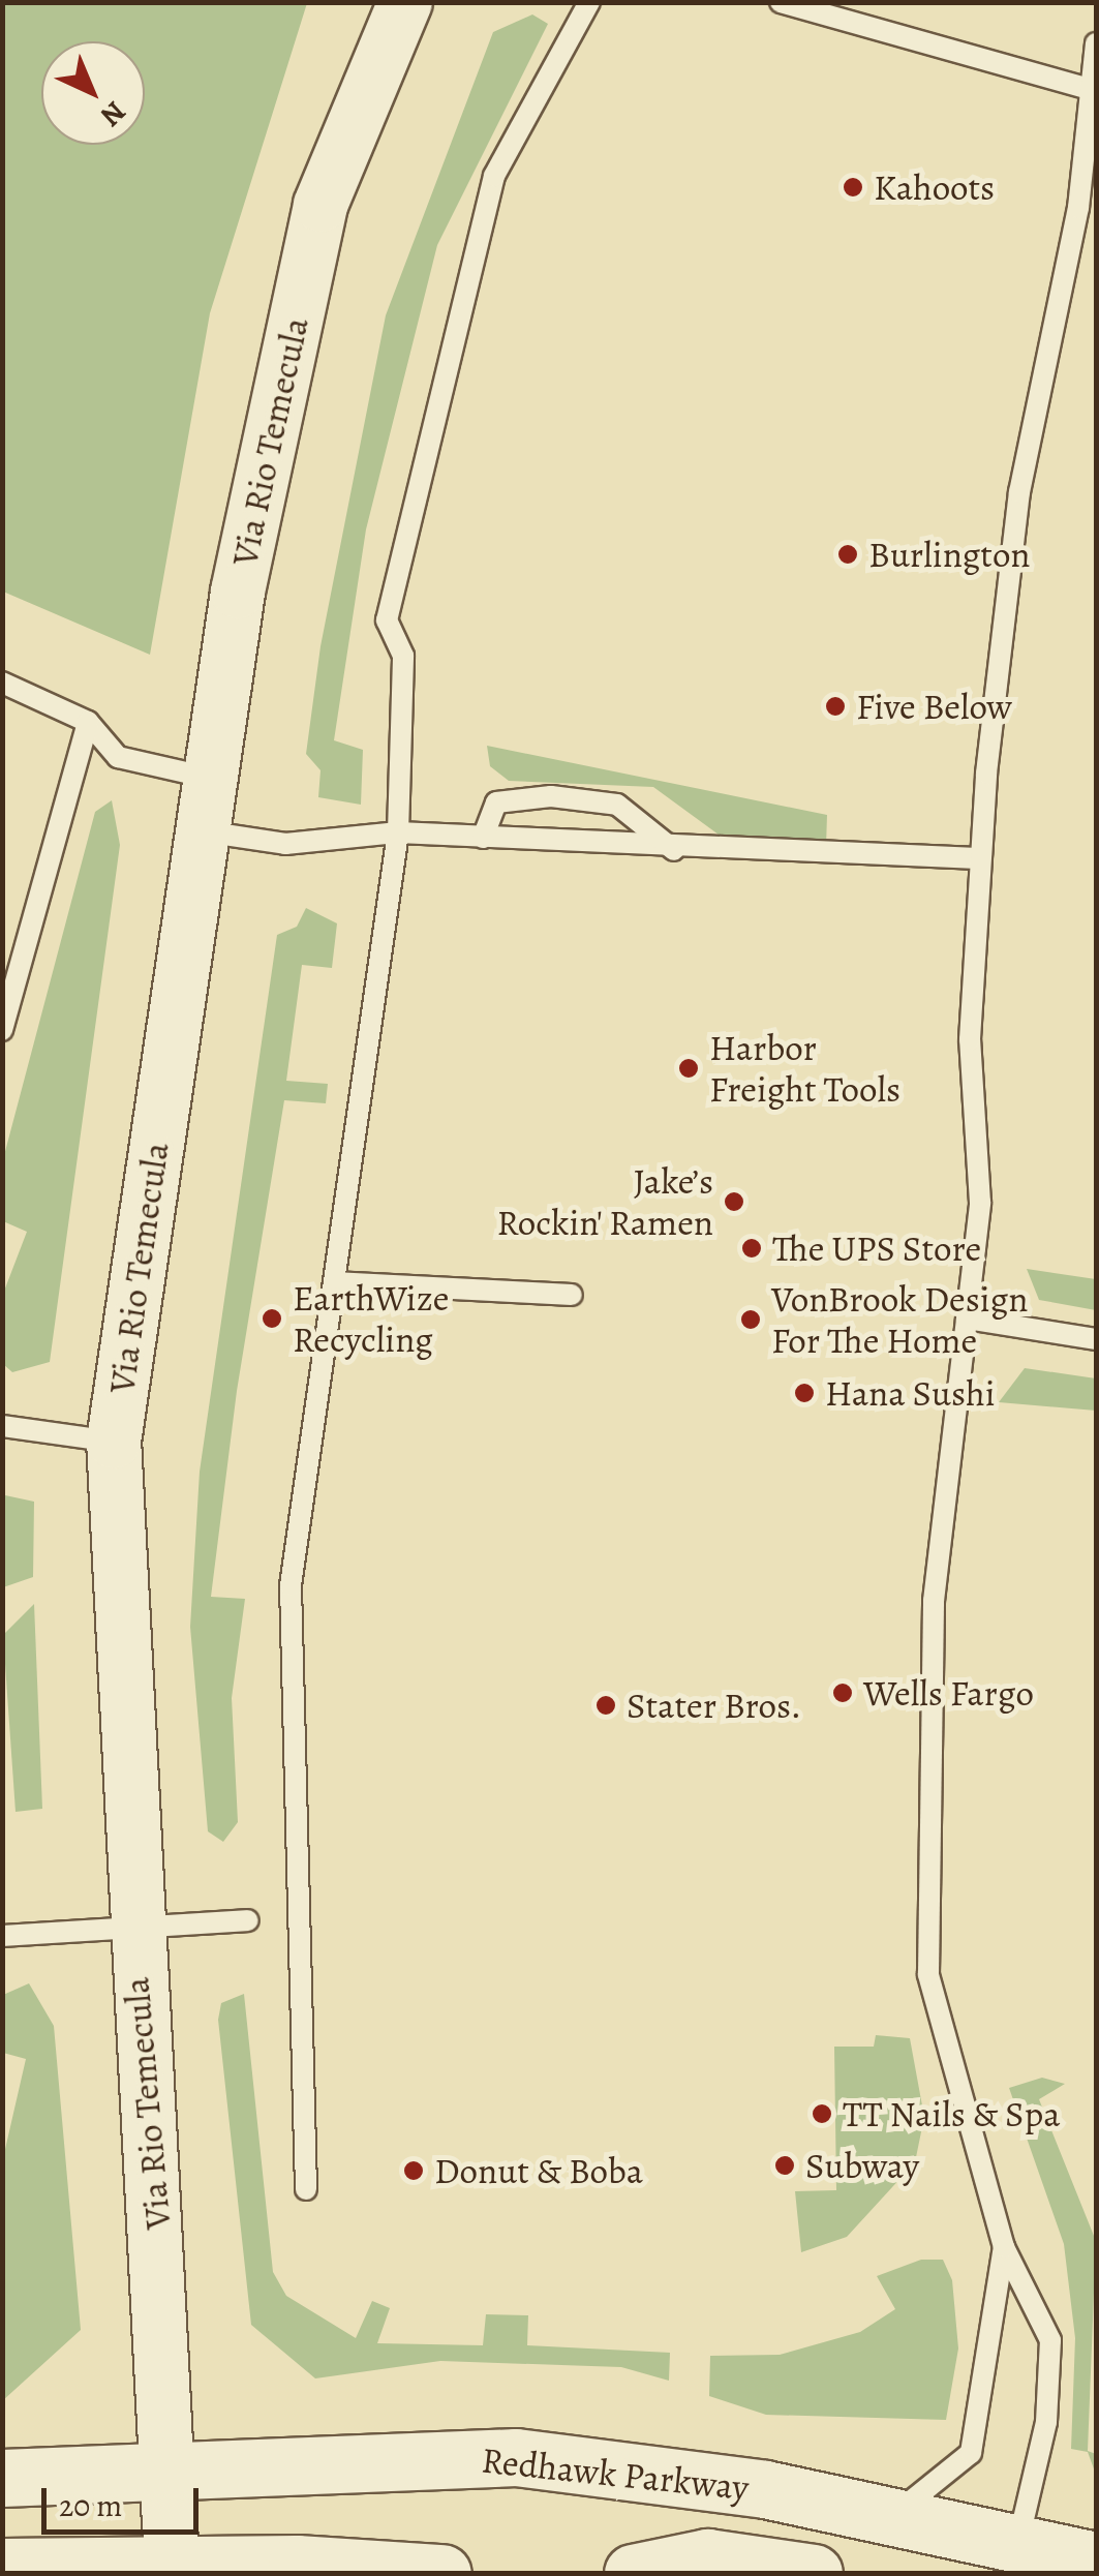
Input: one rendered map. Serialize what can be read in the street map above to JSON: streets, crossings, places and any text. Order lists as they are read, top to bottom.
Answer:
{
  "streets": {
    "main road": ["Redhawk Parkway"],
    "street": ["Via Rio Temecula"]
  },
  "crossings": [
    ["Via Rio Temecula", "Redhawk Parkway"]
  ],
  "places": [
    "Kahoots",
    "Burlington",
    "Five Below",
    "Harbor Freight Tools",
    "Jake’s Rockin' Ramen",
    "The UPS Store",
    "EarthWize Recycling",
    "VonBrook Design For The Home",
    "Hana Sushi",
    "Wells Fargo",
    "Stater Bros.",
    "TT Nails & Spa",
    "Subway",
    "Donut & Boba"
  ],
  "scale_bar": "20 m",
  "north": "bottom right"
}
